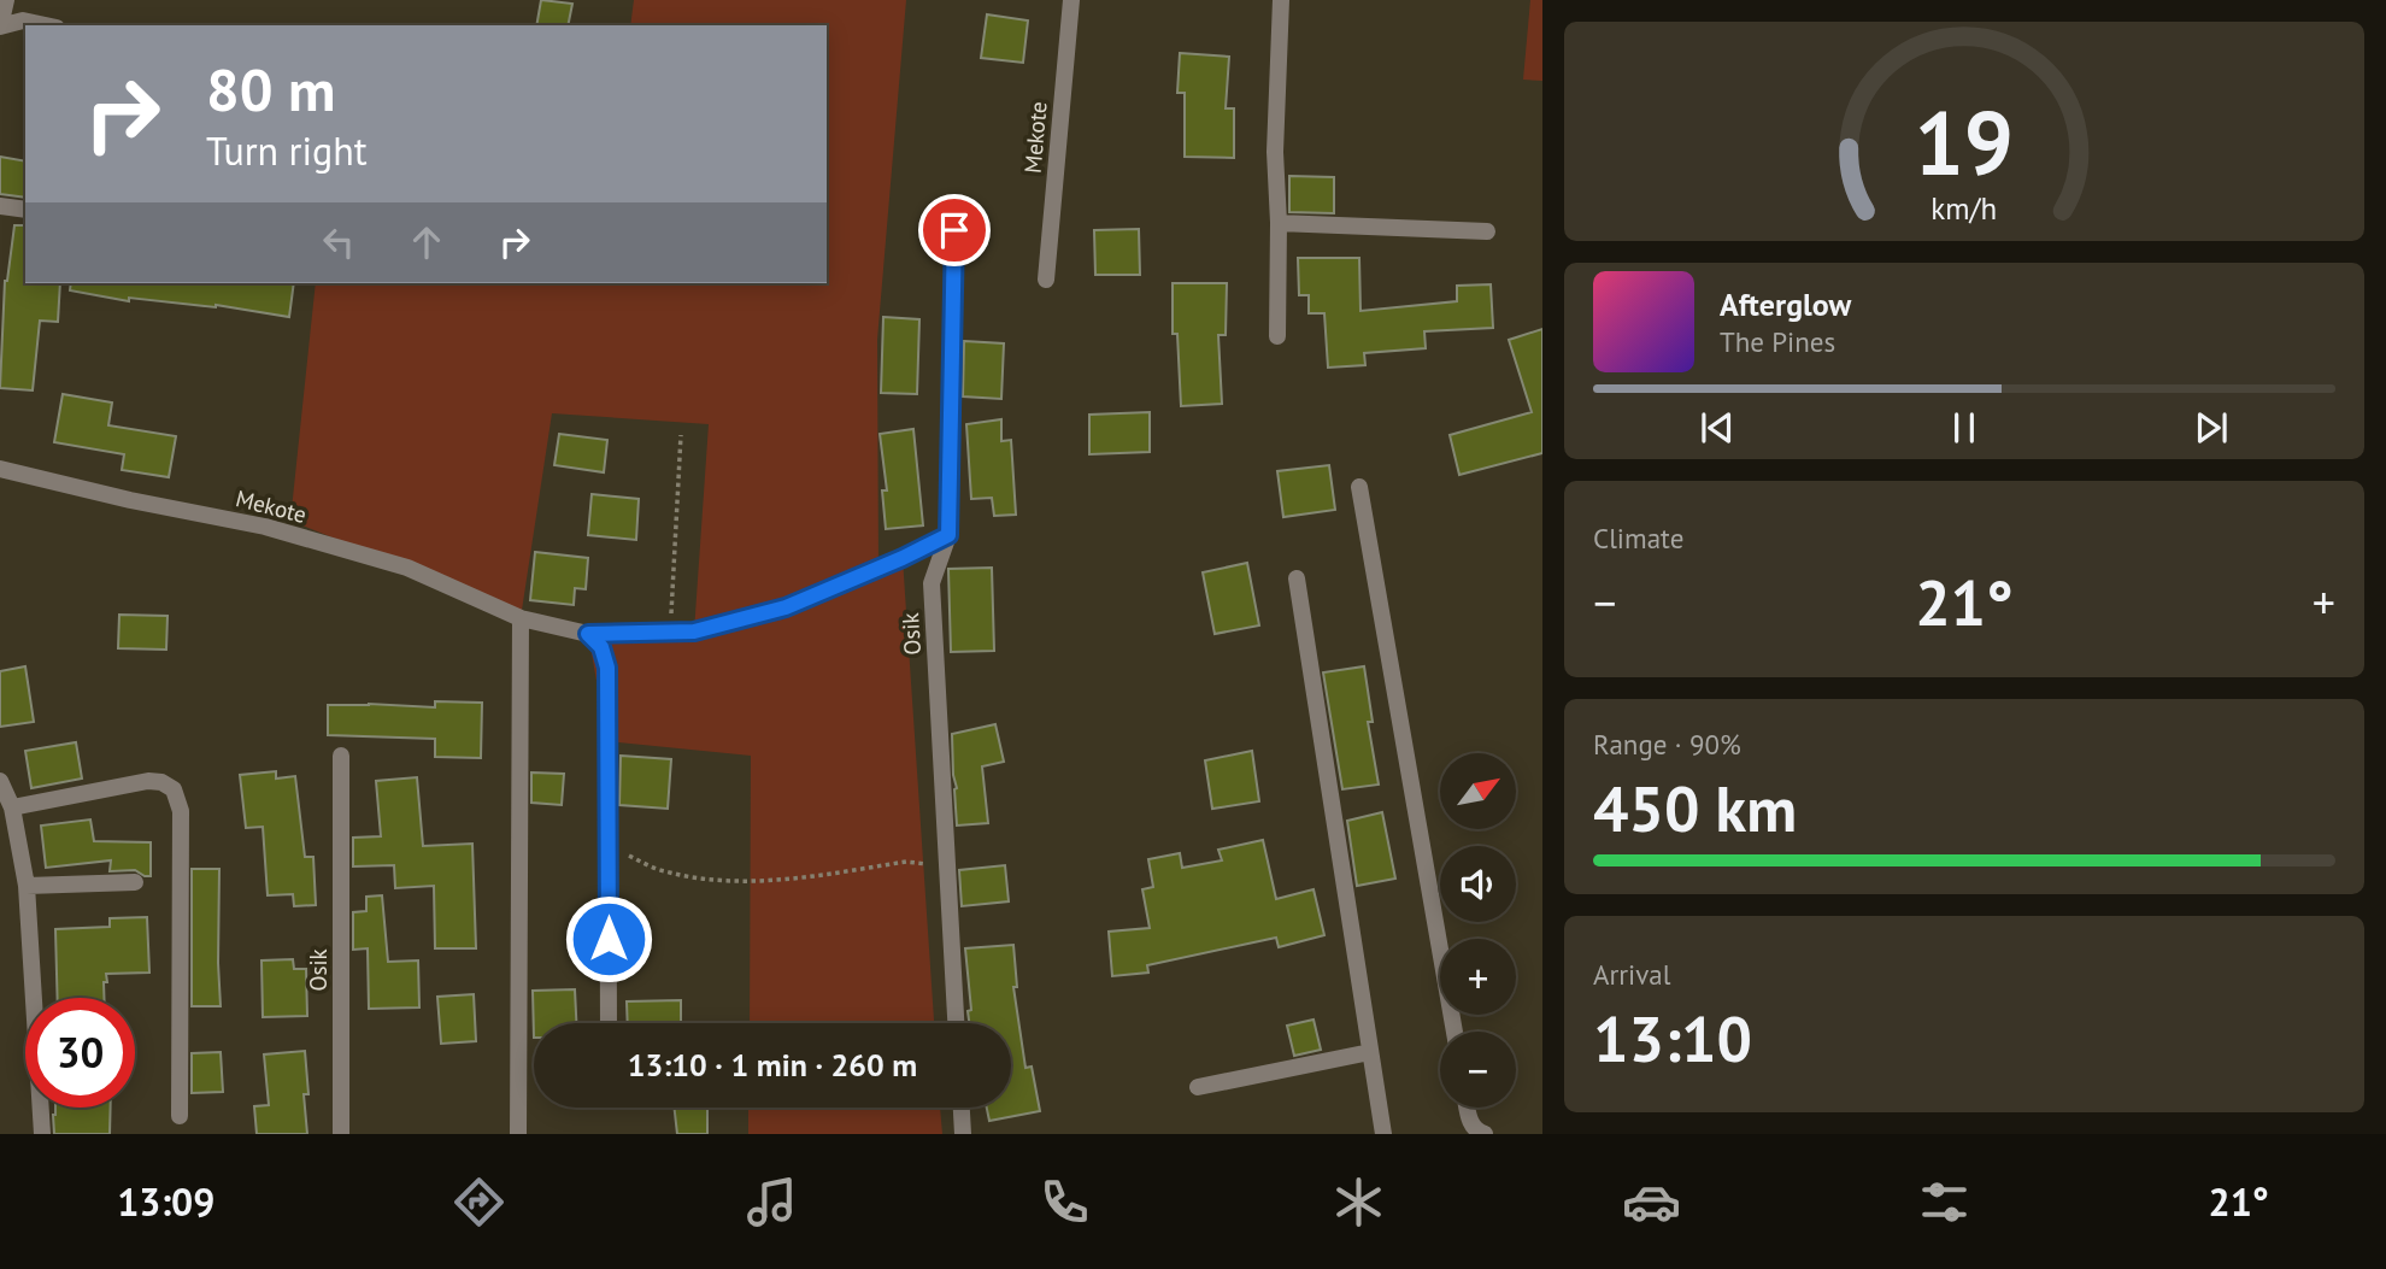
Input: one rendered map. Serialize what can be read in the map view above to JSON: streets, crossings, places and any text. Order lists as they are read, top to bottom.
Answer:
{
  "streets": {
    "street": ["Mekote", "Osik"]
  },
  "crossings": [
    ["Mekote", "Osik"]
  ],
  "north": "top right",
  "page": {
    "turn": ["80 m", "Turn right"],
    "song": ["Afterglow", "The Pines"],
    "tile": [
      "Climate",
      ["Range · 90%", "450 km"],
      ["Arrival", "13:10"]
    ],
    "heat": ["−", "21°", "+"],
    "map_buttons": ["+", "−"],
    "limit": "30",
    "trip": "13:10 · 1 min · 260 m",
    "tabs": ["13:09", "21°"],
    "gauge": ["19", "km/h"]
  }
}
